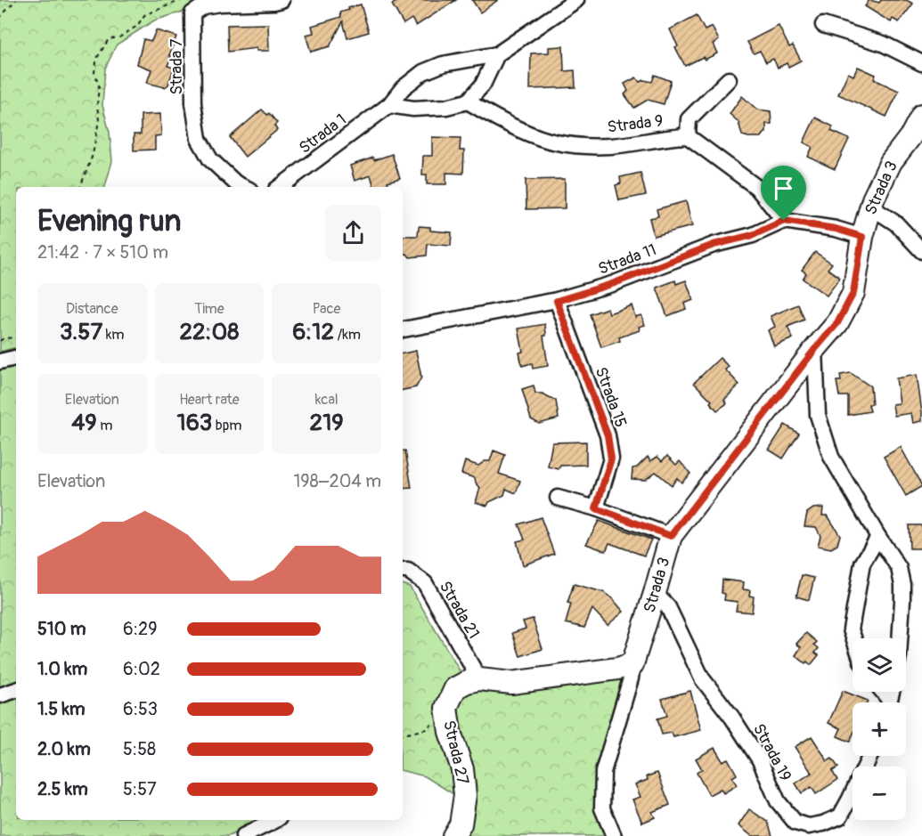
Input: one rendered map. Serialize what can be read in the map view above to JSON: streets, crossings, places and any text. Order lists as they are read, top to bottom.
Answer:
{
  "streets": {
    "street": [
      "Strada 7",
      "Strada 9",
      "Strada 1",
      "Strada 3",
      "Strada 11",
      "Strada 15",
      "Strada 21",
      "Strada 27",
      "Strada 19"
    ]
  },
  "crossings": [
    ["Strada 3", "Strada 27"],
    ["Strada 3", "Strada 19"],
    ["Strada 11", "Strada 15"],
    ["Strada 21", "Strada 27"]
  ],
  "page": {
    "heading": ["Evening run", "21:42 · 7 × 510 m"],
    "stats": [
      ["Distance", "3.57 km"],
      ["Time", "22:08"],
      ["Pace", "6:12 /km"],
      ["Elevation", "49 m"],
      ["Heart rate", "163 bpm"],
      ["kcal", "219"]
    ],
    "chart": ["Elevation", "198–204 m"],
    "list": [
      {
        "name": "510 m",
        "note": "6:29"
      },
      {
        "name": "1.0 km",
        "note": "6:02"
      },
      {
        "name": "1.5 km",
        "note": "6:53"
      },
      {
        "name": "2.0 km",
        "note": "5:58"
      },
      {
        "name": "2.5 km",
        "note": "5:57"
      }
    ],
    "map_buttons": ["+", "−"]
  }
}
